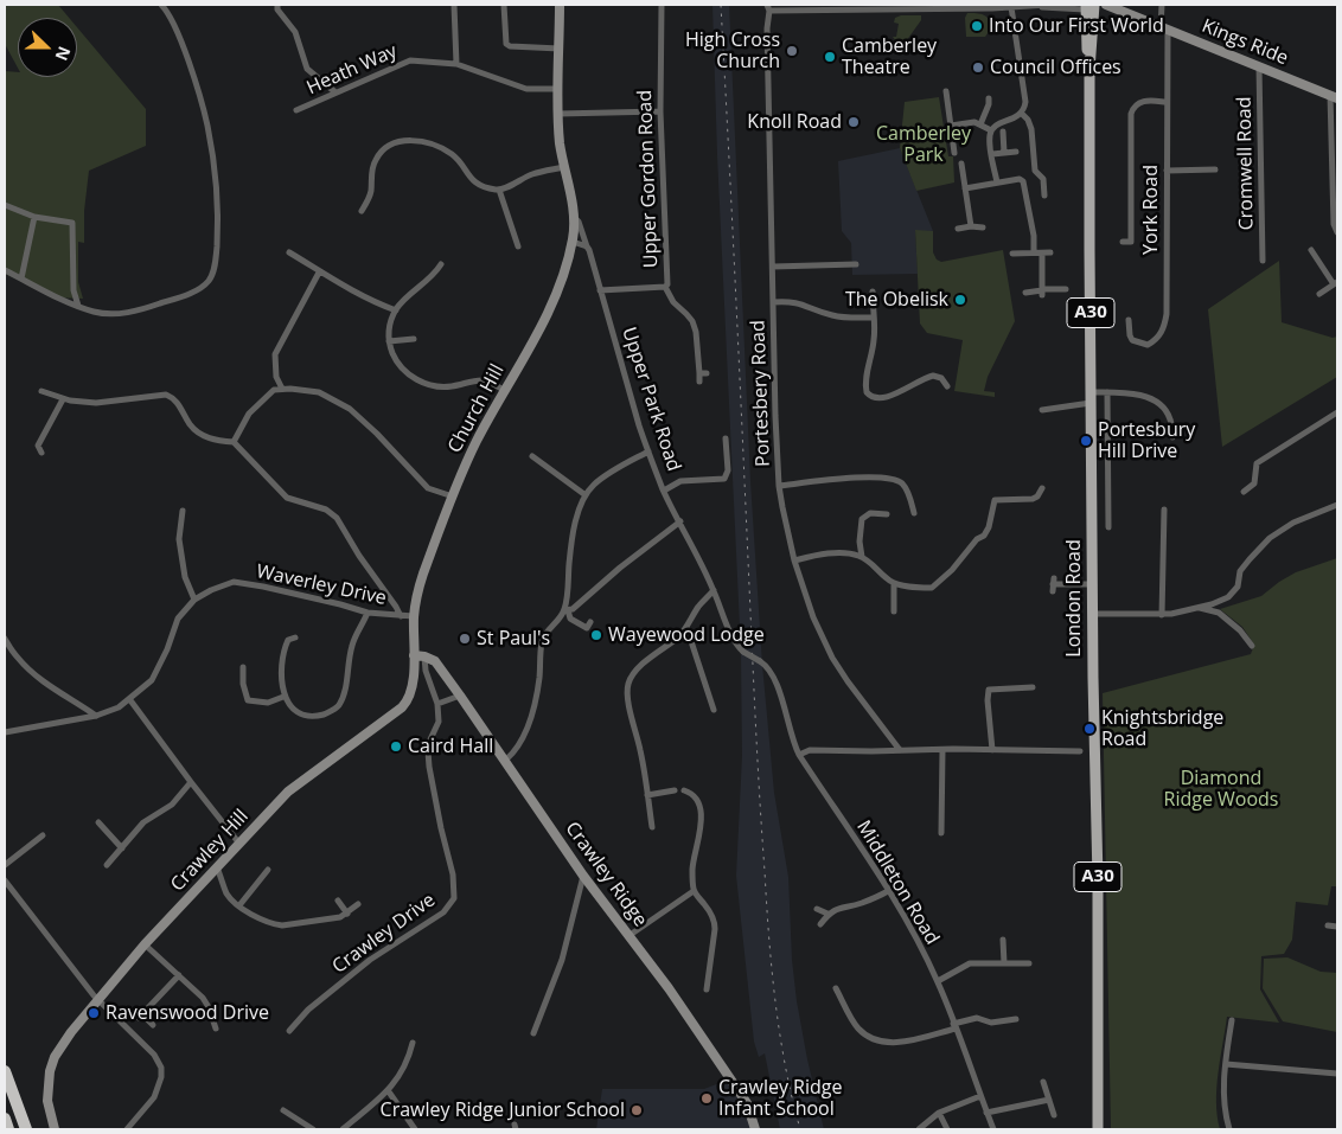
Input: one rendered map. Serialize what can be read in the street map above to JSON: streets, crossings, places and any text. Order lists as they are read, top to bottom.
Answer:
{
  "streets": {
    "main road": ["A30", "London Road"],
    "street": [
      "Kings Ride",
      "Heath Way",
      "Cromwell Road",
      "Upper Gordon Road",
      "York Road",
      "Portesbery Road",
      "Upper Park Road",
      "Church Hill",
      "Waverley Drive",
      "Crawley Hill",
      "Crawley Ridge",
      "Middleton Road",
      "Crawley Drive"
    ]
  },
  "crossings": [
    ["Kings Ride", "Cromwell Road"],
    ["Kings Ride", "York Road"],
    ["Kings Ride", "London Road"],
    ["Heath Way", "Upper Park Road"],
    ["Upper Gordon Road", "Upper Park Road"],
    ["Upper Park Road", "Church Hill"],
    ["Upper Park Road", "Middleton Road"],
    ["Church Hill", "Waverley Drive"],
    ["Church Hill", "Crawley Hill"],
    ["Waverley Drive", "Crawley Hill"],
    ["Crawley Ridge", "Crawley Drive"]
  ],
  "parks": ["Camberley Park", "Diamond Ridge Woods"],
  "places": [
    "Into Our First World",
    "High Cross Church",
    "Camberley Theatre",
    "Council Offices",
    "Knoll Road",
    "The Obelisk",
    "Portesbury Hill Drive",
    "Wayewood Lodge",
    "St Paul's",
    "Knightsbridge Road",
    "Caird Hall",
    "Ravenswood Drive",
    "Crawley Ridge Infant School",
    "Crawley Ridge Junior School"
  ],
  "north": "right"
}
